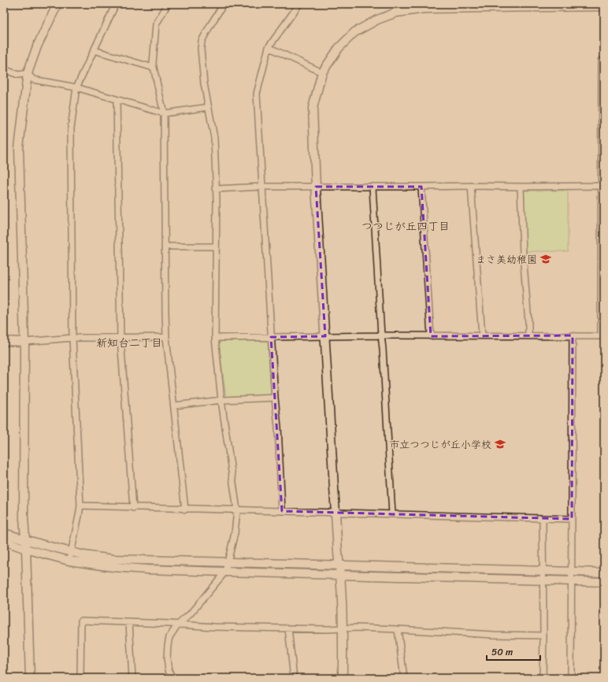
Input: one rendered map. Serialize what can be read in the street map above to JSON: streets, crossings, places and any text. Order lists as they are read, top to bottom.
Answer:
{
  "districts": ["つつじが丘四丁目", "新知台二丁目"],
  "places": {
    "school or university": ["まさ美幼稚園", "市立つつじが丘小学校"]
  },
  "scale_bar": "50 m"
}
